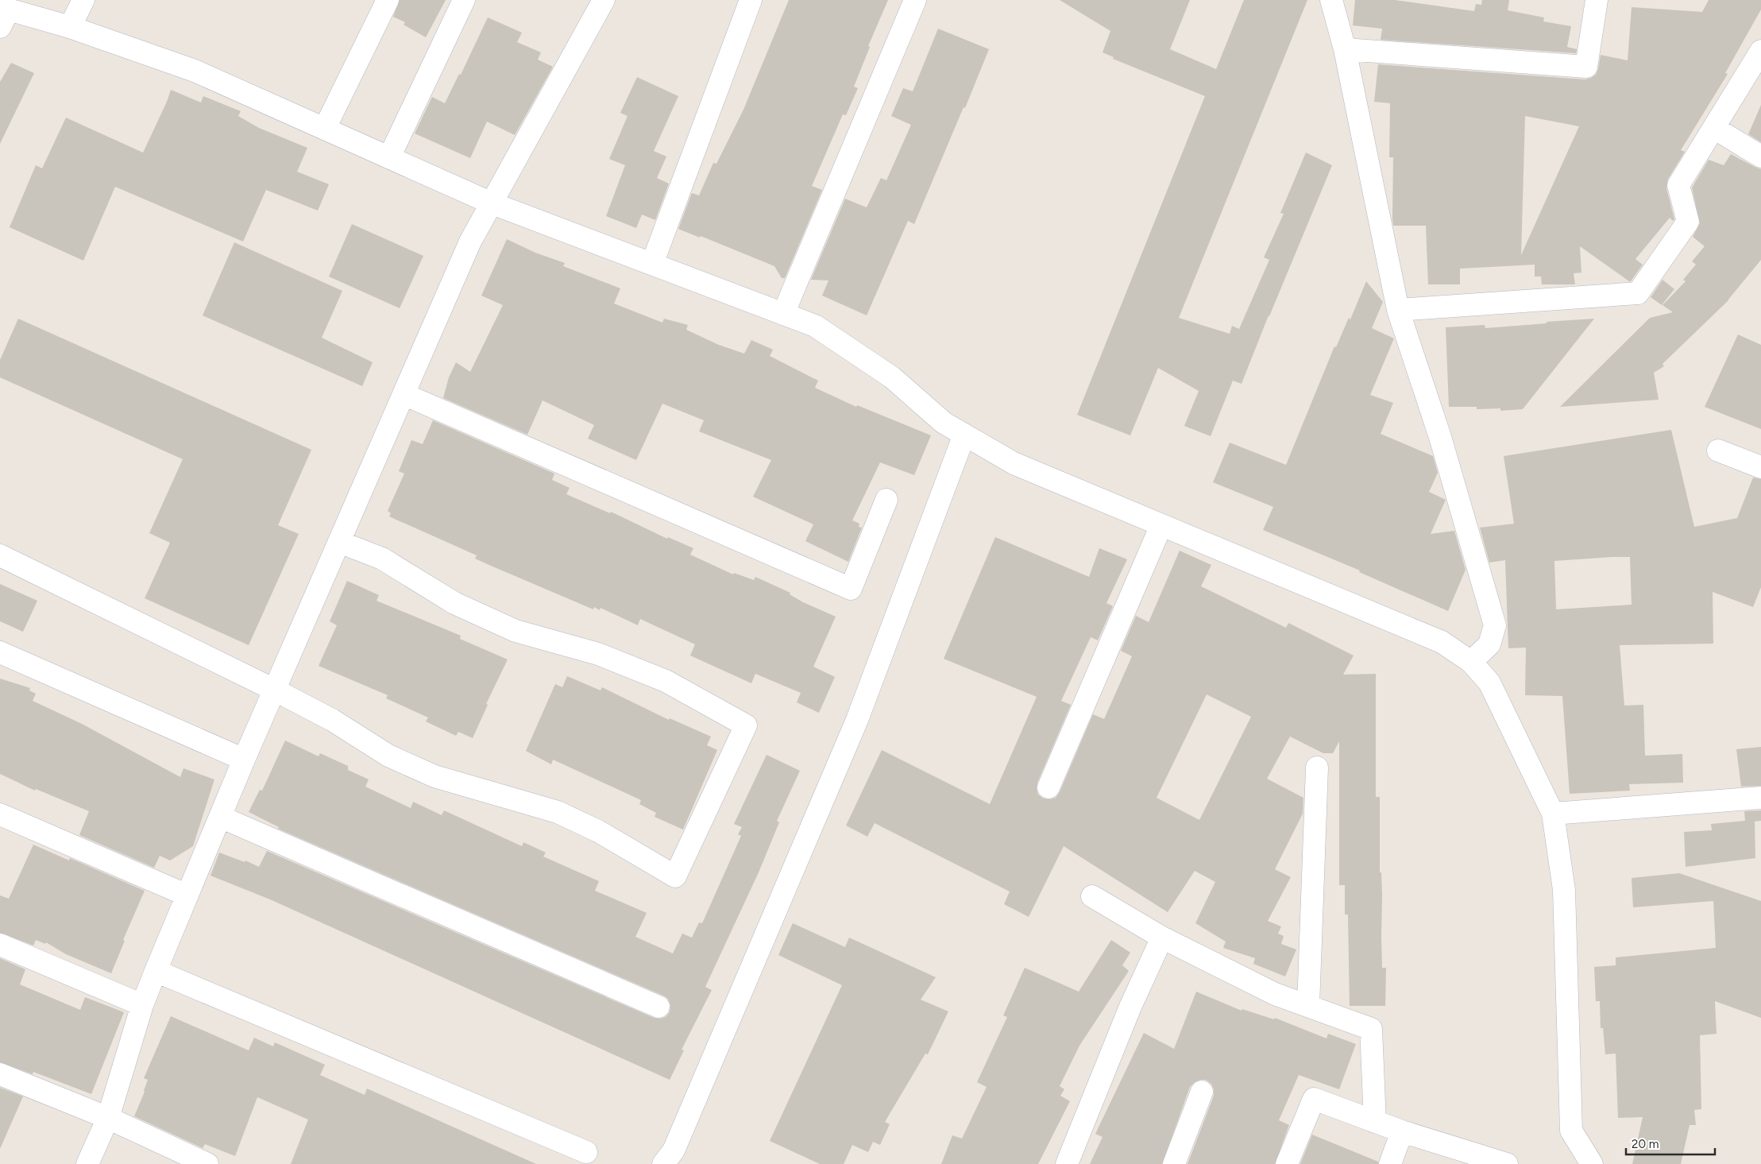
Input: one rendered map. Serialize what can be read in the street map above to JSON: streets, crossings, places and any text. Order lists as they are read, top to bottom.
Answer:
{
  "scale_bar": "20 m"
}
